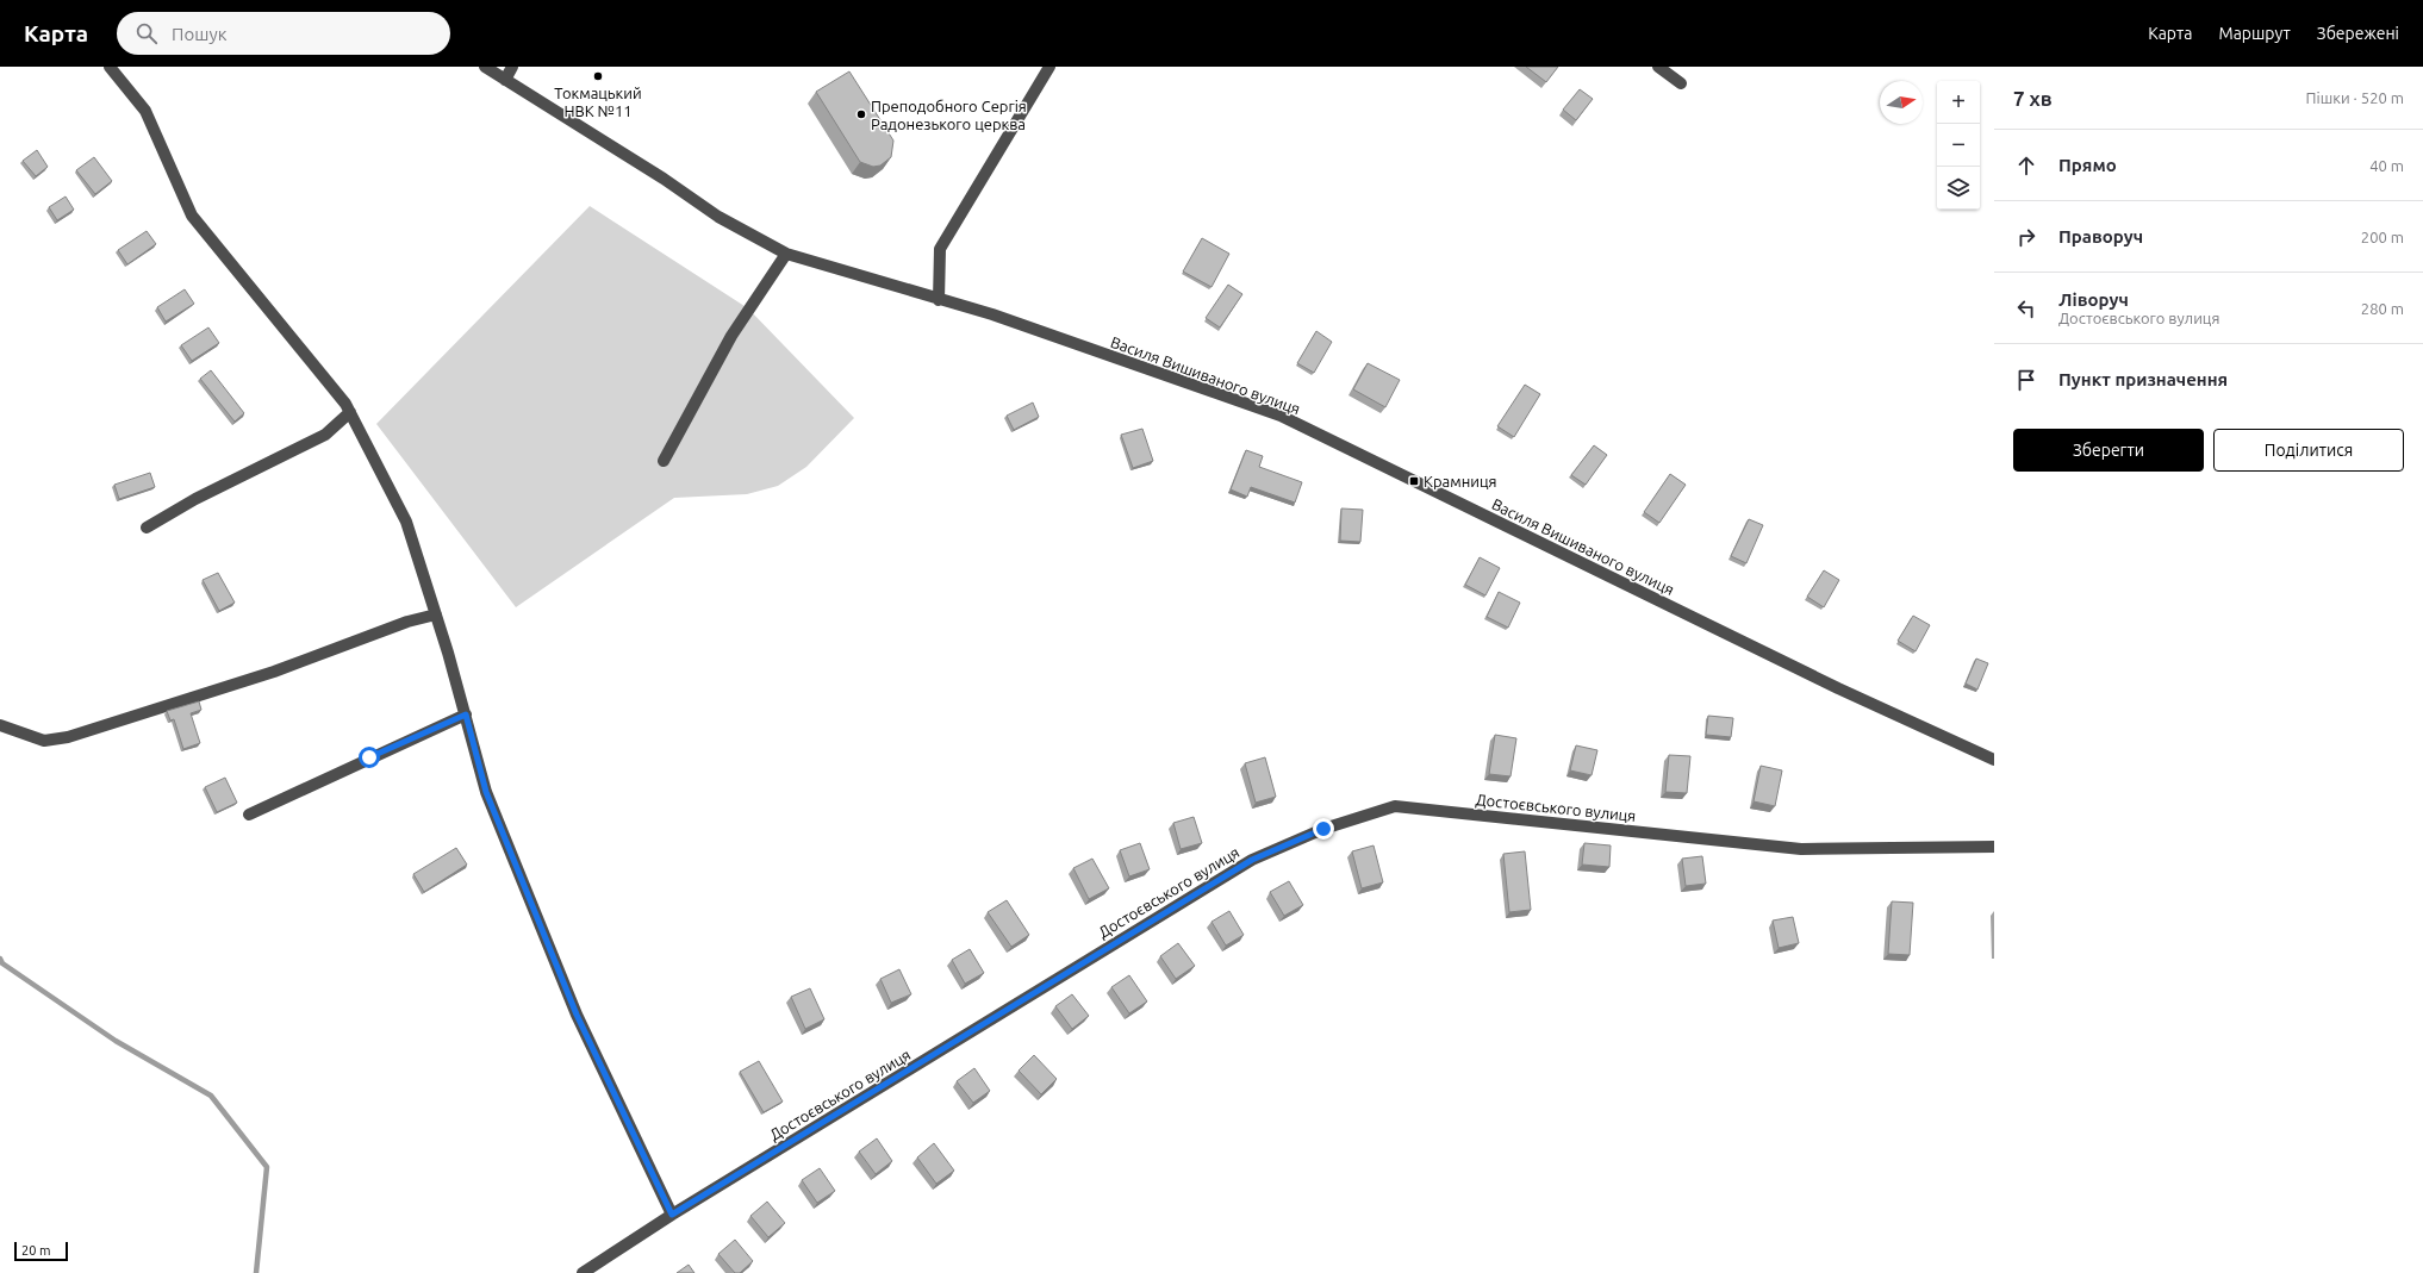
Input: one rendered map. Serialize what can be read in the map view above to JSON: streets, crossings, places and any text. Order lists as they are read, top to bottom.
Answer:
{
  "streets": {
    "street": ["Василя Вишиваного вулиця", "Достоєвського вулиця"]
  },
  "places": {
    "other": ["Токмацький НВК №11", "Преподобного Сергія Радонезького церква"],
    "transit": ["Крамниця"]
  },
  "scale_bar": "20 m",
  "north": "right",
  "page": {
    "header": "Карта",
    "search": "Пошук",
    "nav": ["Карта", "Маршрут", "Збережені"],
    "heading": ["7 хв", "Пішки · 520 m"],
    "map_buttons": ["+", "−"],
    "list": [
      ["Прямо", "40 m"],
      ["Праворуч", "200 m"],
      ["Ліворуч", "Достоєвського вулиця", "280 m"],
      "Пункт призначення"
    ],
    "buttons": ["Зберегти", "Поділитися"],
    "scale": "20 m"
  }
}
